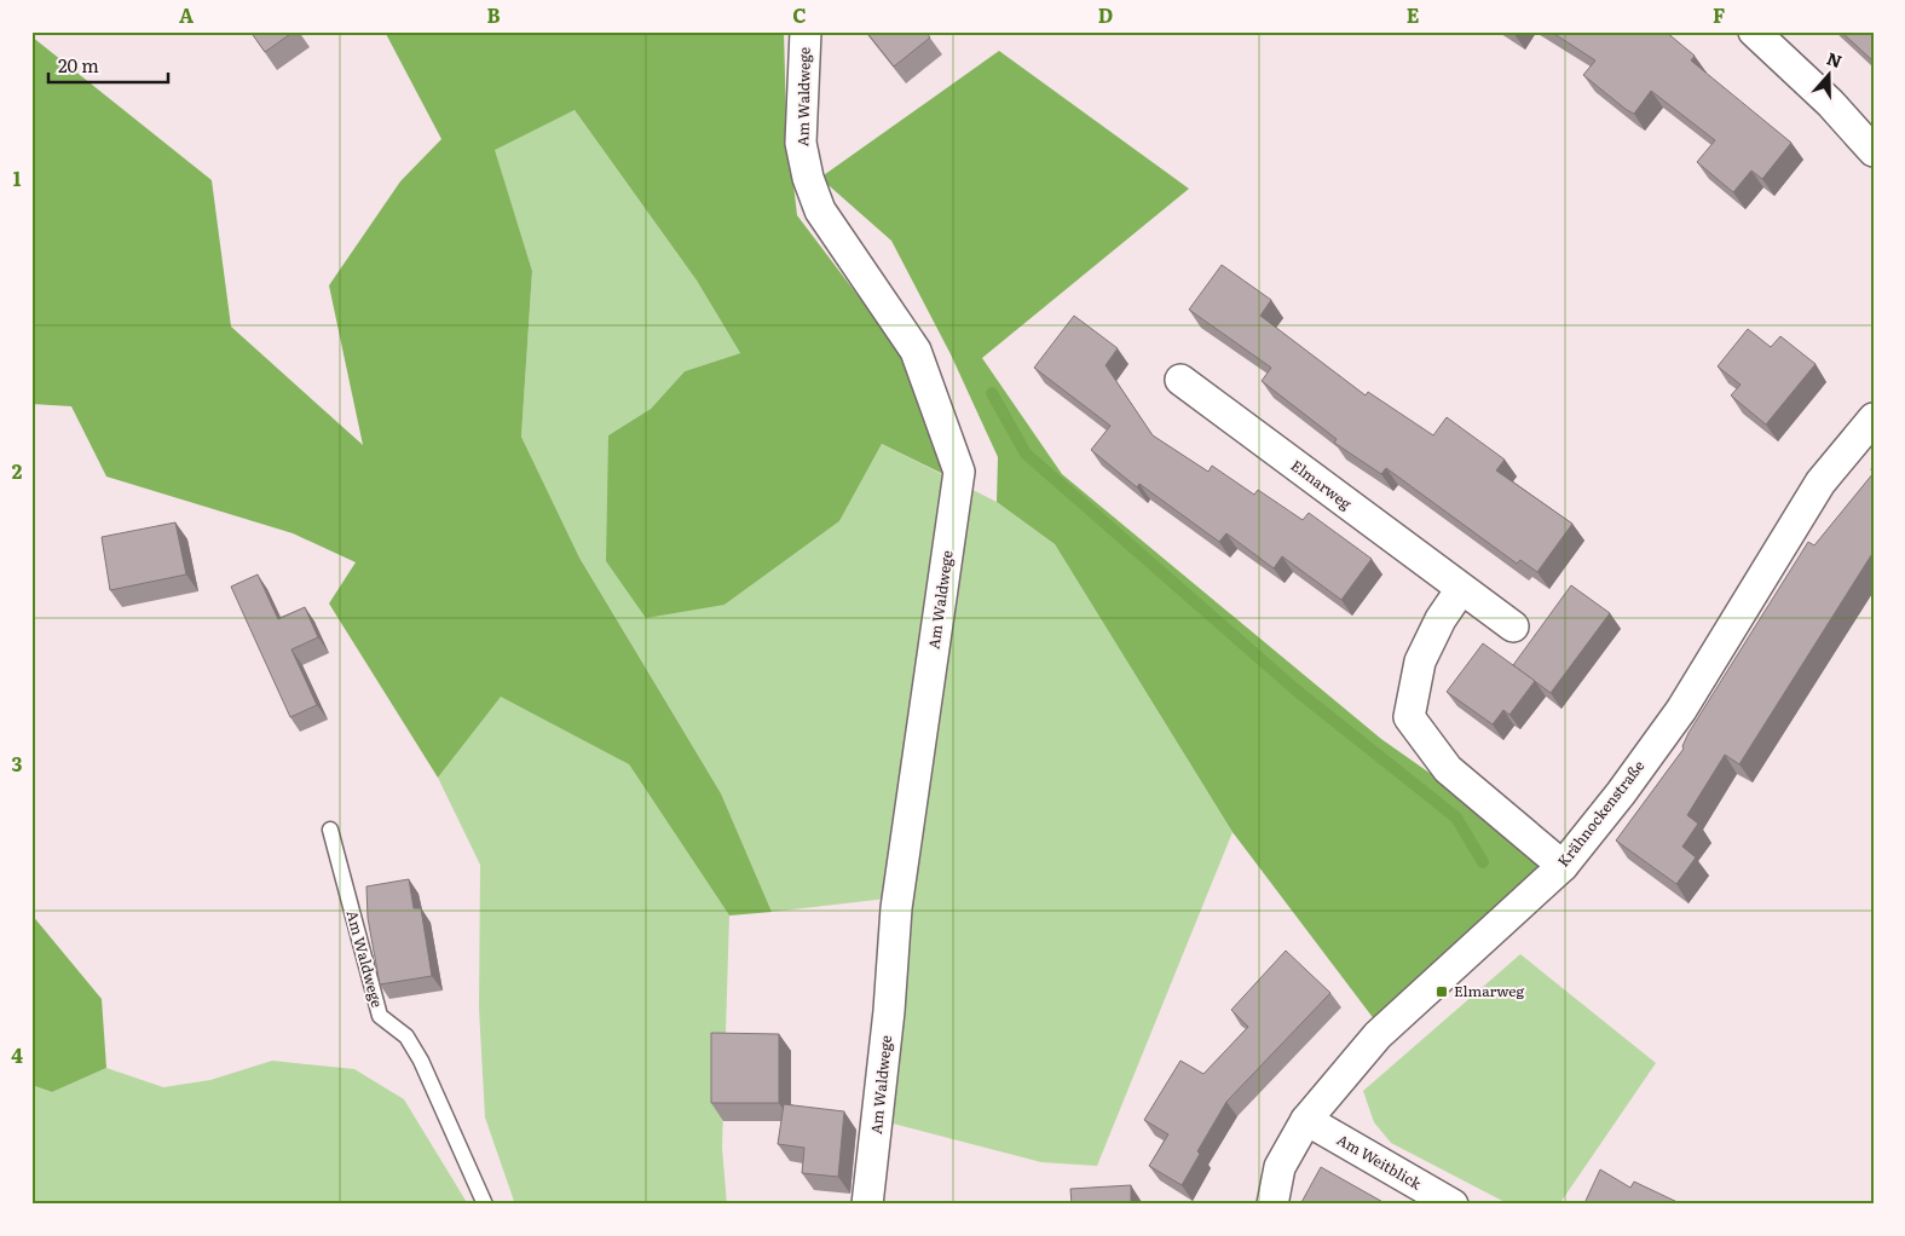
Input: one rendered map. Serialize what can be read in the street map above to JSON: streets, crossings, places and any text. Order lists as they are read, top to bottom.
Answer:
{
  "streets": {
    "street": [
      "Am Waldwege",
      "Elmarweg",
      "Krähnockenstraße",
      "Am Weitblick"
    ]
  },
  "crossings": [
    ["Krähnockenstraße", "Am Weitblick"]
  ],
  "places": {
    "transit": ["Elmarweg"]
  },
  "scale_bar": "20 m",
  "north": "top",
  "grid": {
    "columns": [
      "A",
      "B",
      "C",
      "D",
      "E",
      "F"
    ],
    "rows": [
      "1",
      "2",
      "3",
      "4"
    ]
  }
}
